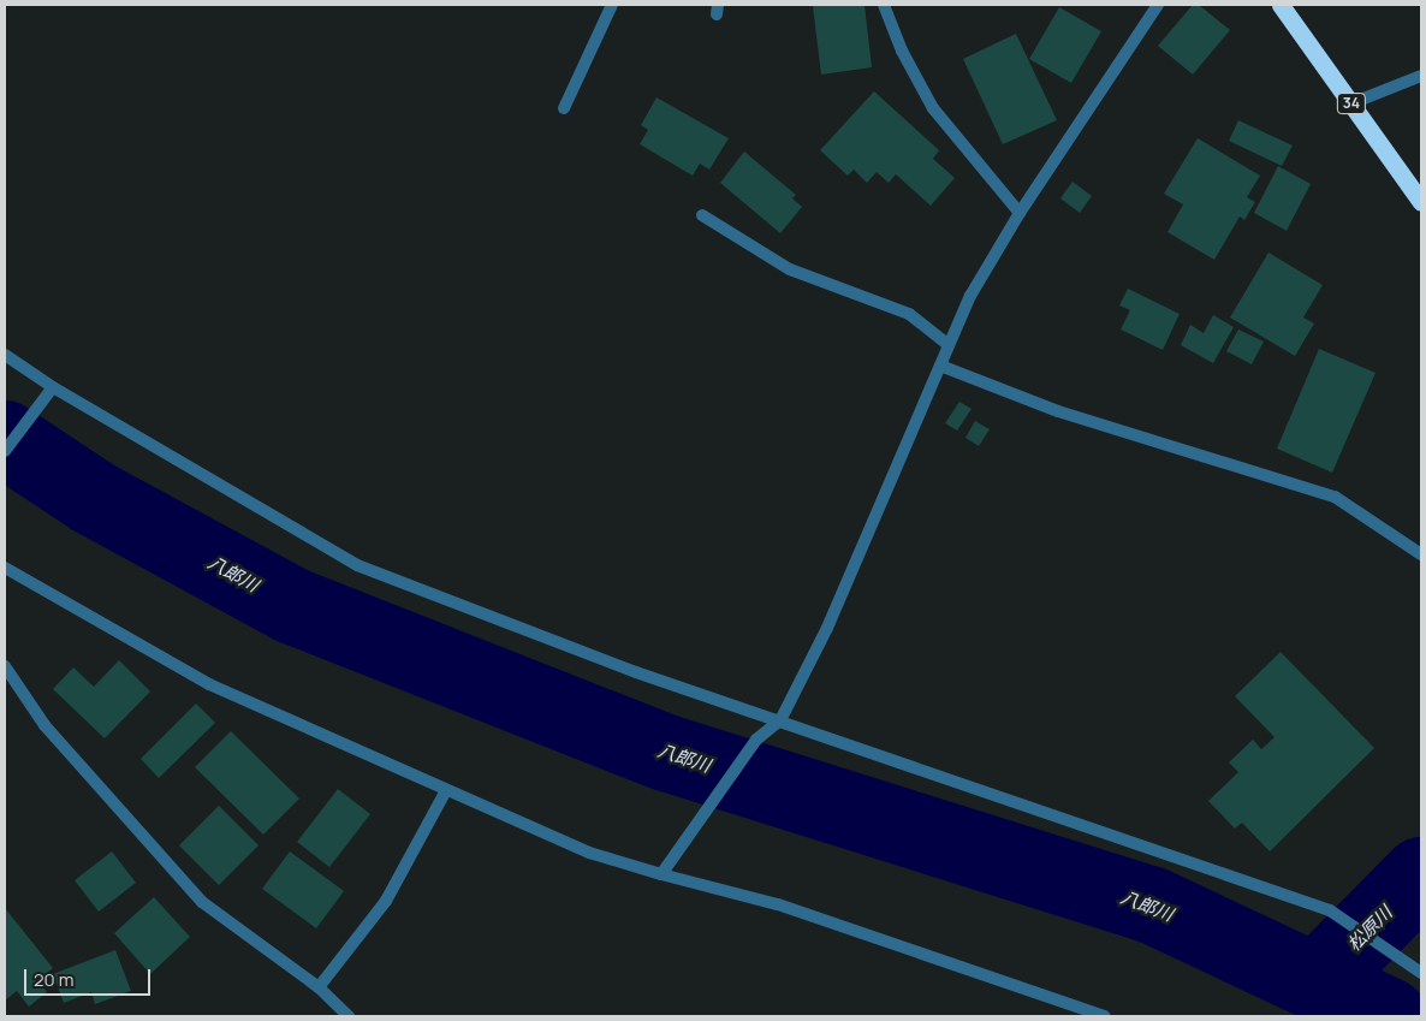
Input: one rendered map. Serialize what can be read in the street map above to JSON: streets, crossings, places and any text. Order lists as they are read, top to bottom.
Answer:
{
  "streets": {
    "highway": ["34"]
  },
  "water": ["八郎川", "松原川"],
  "scale_bar": "20 m"
}
